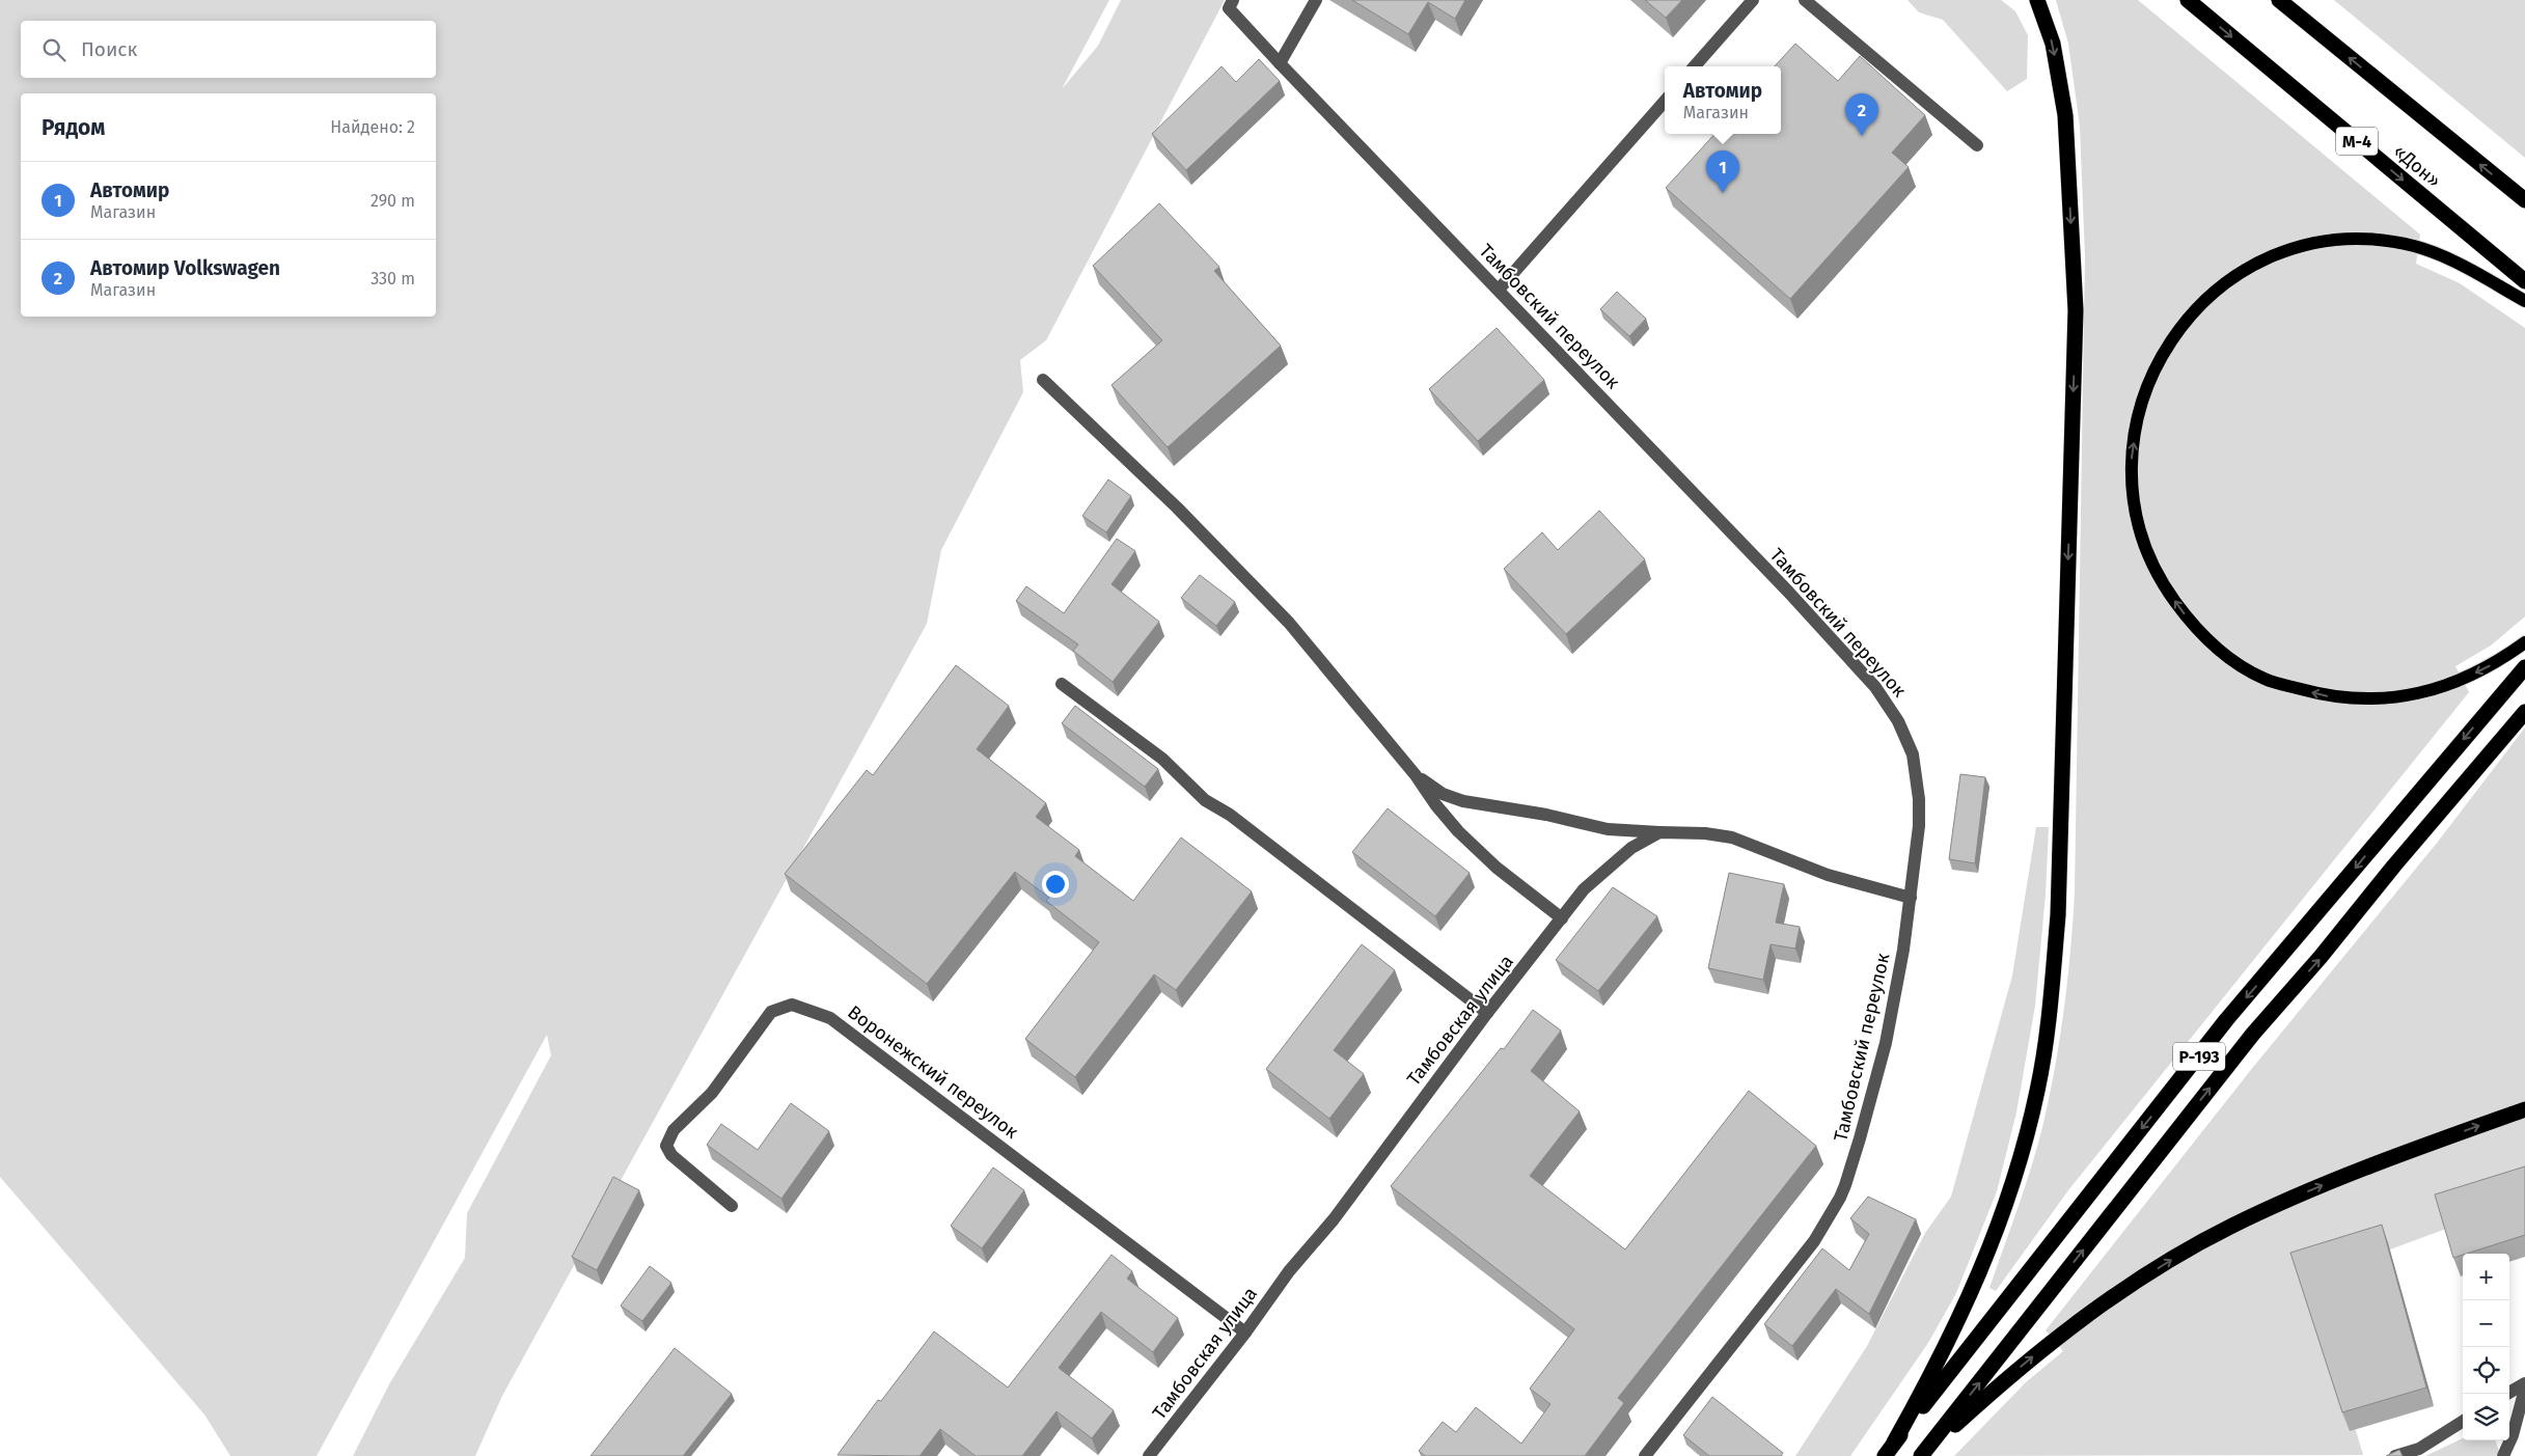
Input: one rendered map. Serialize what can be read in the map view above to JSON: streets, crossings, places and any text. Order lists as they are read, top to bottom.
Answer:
{
  "streets": {
    "highway": ["М-4", "«Дон»", "Р-193"],
    "street": ["Тамбовский переулок", "Тамбовская улица", "Воронежский переулок"]
  },
  "crossings": [
    ["Тамбовский переулок", "Тамбовская улица"],
    ["Тамбовская улица", "Воронежский переулок"]
  ],
  "page": {
    "search": "Поиск",
    "popup": ["Автомир", "Магазин"],
    "pins": ["2", "1"],
    "heading": ["Рядом", "Найдено: 2"],
    "list": [
      {
        "mark": "1",
        "name": "Автомир",
        "note": "Магазин",
        "value": "290 m"
      },
      {
        "mark": "2",
        "name": "Автомир Volkswagen",
        "note": "Магазин",
        "value": "330 m"
      }
    ],
    "map_buttons": ["+", "−"]
  }
}
